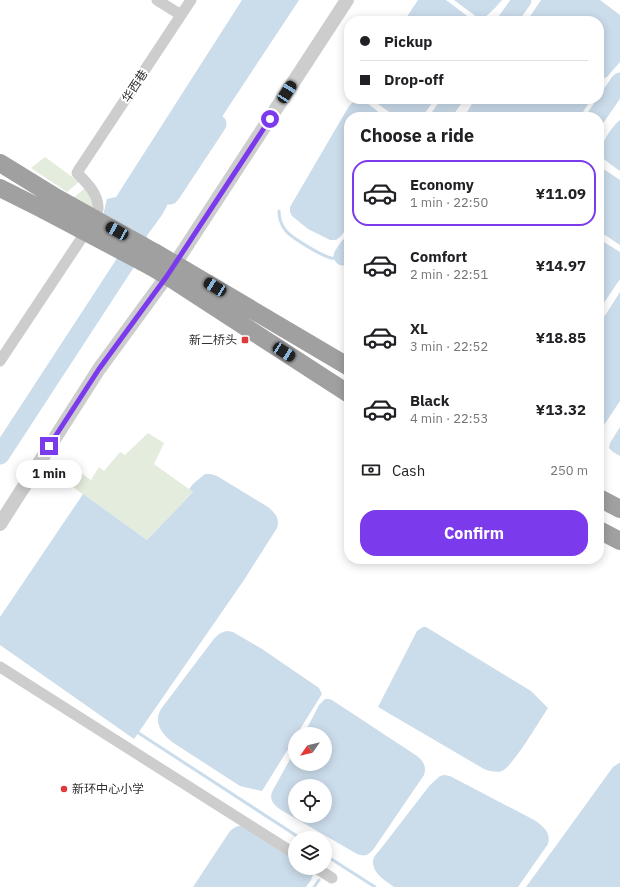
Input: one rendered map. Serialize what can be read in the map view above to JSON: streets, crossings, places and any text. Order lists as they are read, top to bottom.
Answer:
{
  "streets": {
    "street": ["华西巷"]
  },
  "places": {
    "transit": ["新二桥头"],
    "other": ["新环中心小学"]
  },
  "north": "bottom left",
  "page": {
    "banner": ["Pickup", "Drop-off"],
    "heading": "Choose a ride",
    "list": [
      {
        "name": "Economy",
        "note": "1 min · 22:50",
        "value": "¥11.09"
      },
      {
        "name": "Comfort",
        "note": "2 min · 22:51",
        "value": "¥14.97"
      },
      {
        "name": "XL",
        "note": "3 min · 22:52",
        "value": "¥18.85"
      },
      {
        "name": "Black",
        "note": "4 min · 22:53",
        "value": "¥13.32"
      }
    ],
    "pay": ["Cash", "250 m"],
    "bubble": "1 min",
    "buttons": "Confirm"
  }
}
